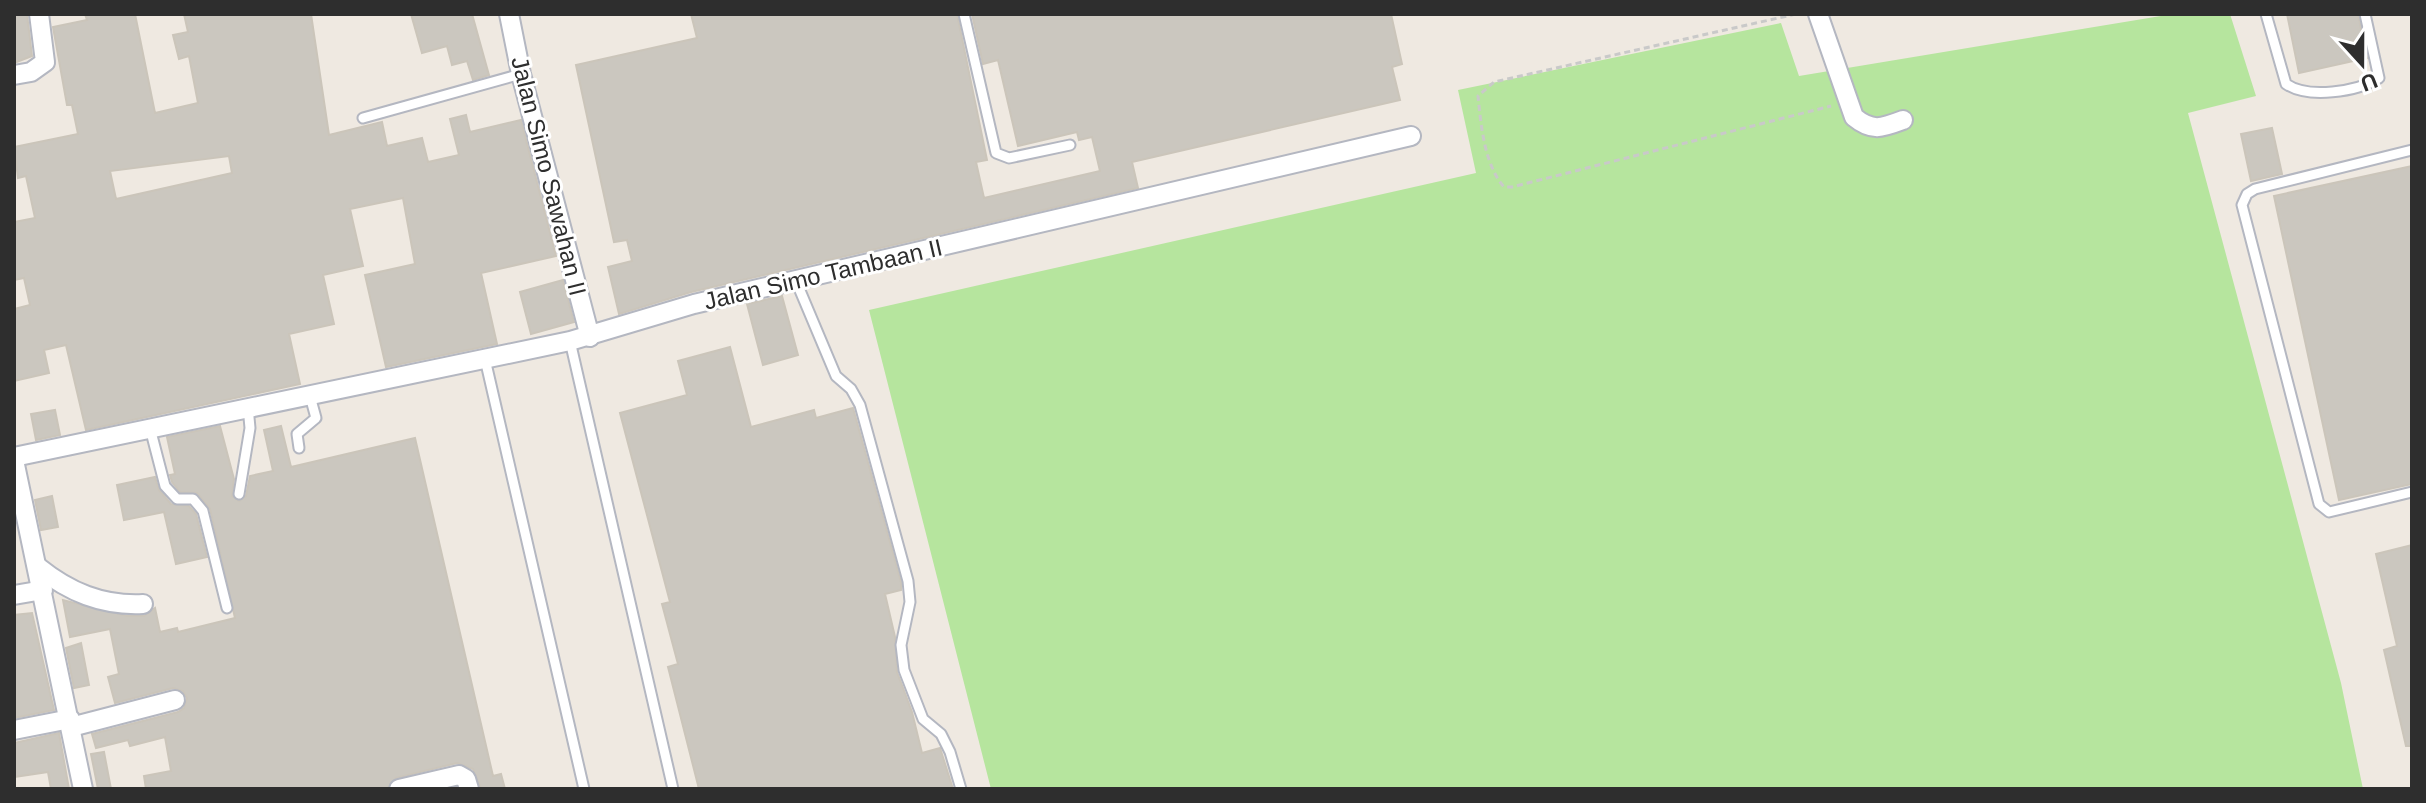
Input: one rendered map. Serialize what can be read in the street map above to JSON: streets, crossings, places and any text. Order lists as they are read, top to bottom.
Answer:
{
  "streets": {
    "street": ["Jalan Simo Sawahan II", "Jalan Simo Tambaan II"]
  },
  "crossings": [
    ["Jalan Simo Sawahan II", "Jalan Simo Tambaan II"]
  ],
  "north": "bottom"
}
